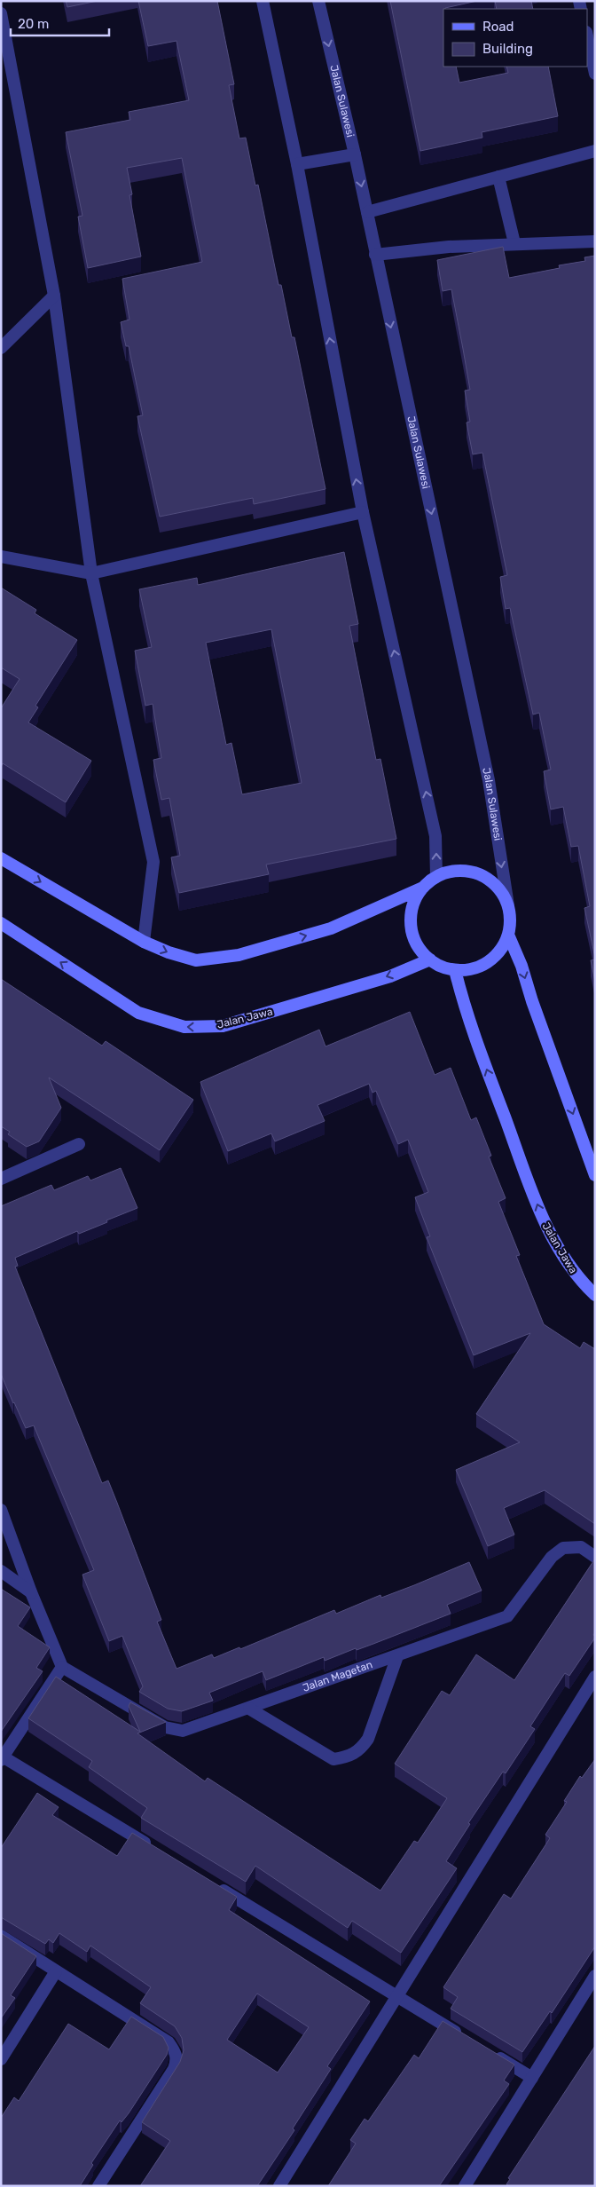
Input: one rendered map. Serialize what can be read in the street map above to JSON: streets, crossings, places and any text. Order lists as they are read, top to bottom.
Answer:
{
  "streets": {
    "main road": ["Jalan Jawa"],
    "street": ["Jalan Sulawesi", "Jalan Magetan"]
  },
  "crossings": [
    ["Jalan Sulawesi", "Jalan Jawa"]
  ],
  "one_way": ["Jalan Jawa"],
  "legend": ["Road", "Building"],
  "scale_bar": "20 m"
}
